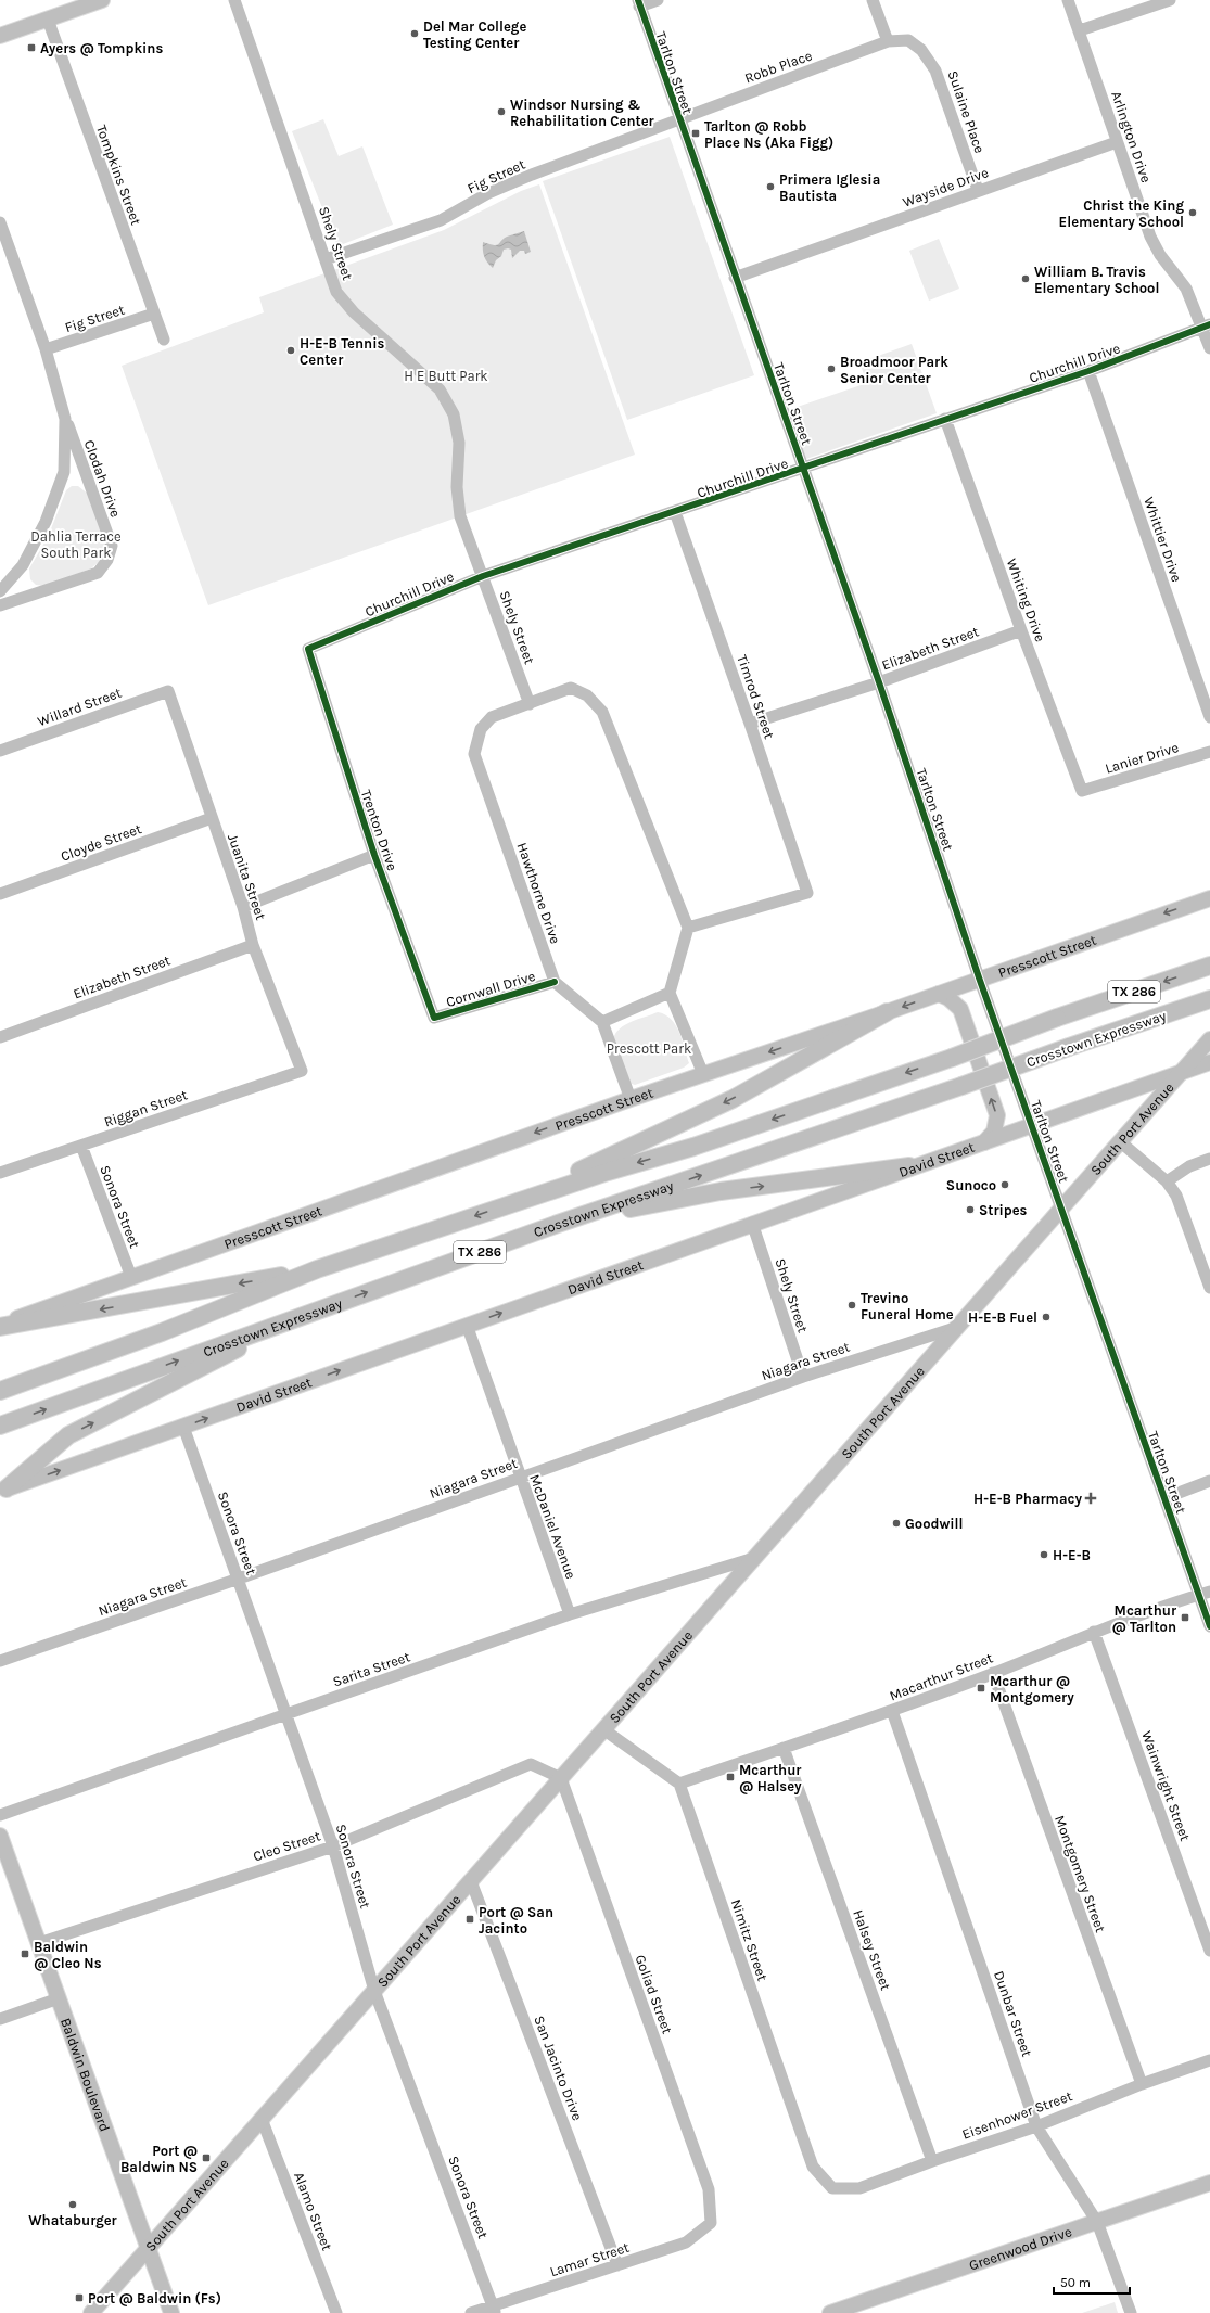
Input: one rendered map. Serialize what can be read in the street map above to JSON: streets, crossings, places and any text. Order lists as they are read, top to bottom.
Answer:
{
  "streets": {
    "highway": ["TX 286", "Crosstown Expressway"],
    "main road": [
      "Presscott Street",
      "South Port Avenue",
      "David Street",
      "Baldwin Boulevard",
      "Greenwood Drive"
    ],
    "street": [
      "Robb Place",
      "Tarlton Street",
      "Sulaine Place",
      "Arlington Drive",
      "Tompkins Street",
      "Fig Street",
      "Wayside Drive",
      "Shely Street",
      "Churchill Drive",
      "Clodah Drive",
      "Whittier Drive",
      "Whiting Drive",
      "Elizabeth Street",
      "Timrod Street",
      "Willard Street",
      "Lanier Drive",
      "Trenton Drive",
      "Cloyde Street",
      "Juanita Street",
      "Hawthorne Drive",
      "Cornwall Drive",
      "Riggan Street",
      "Sonora Street",
      "Niagara Street",
      "McDaniel Avenue",
      "Sarita Street",
      "Macarthur Street",
      "Wainwright Street",
      "Cleo Street",
      "Montgomery Street",
      "Nimitz Street",
      "Halsey Street",
      "Goliad Street",
      "Dunbar Street",
      "San Jacinto Drive",
      "Eisenhower Street",
      "Alamo Street",
      "Lamar Street"
    ]
  },
  "crossings": [
    ["Robb Place", "Tarlton Street"],
    ["Robb Place", "Sulaine Place"],
    ["Robb Place", "Fig Street"],
    ["Tarlton Street", "Fig Street"],
    ["Tarlton Street", "Wayside Drive"],
    ["Tarlton Street", "Churchill Drive"],
    ["Tarlton Street", "Elizabeth Street"],
    ["Tarlton Street", "Presscott Street"],
    ["Tarlton Street", "South Port Avenue"],
    ["Tarlton Street", "David Street"],
    ["Tarlton Street", "Macarthur Street"],
    ["Sulaine Place", "Wayside Drive"],
    ["Arlington Drive", "Wayside Drive"],
    ["Arlington Drive", "Churchill Drive"],
    ["Tompkins Street", "Fig Street"],
    ["Fig Street", "Shely Street"],
    ["Fig Street", "Clodah Drive"],
    ["Shely Street", "Churchill Drive"],
    ["Shely Street", "Hawthorne Drive"],
    ["Shely Street", "David Street"],
    ["Shely Street", "Niagara Street"],
    ["Churchill Drive", "Whittier Drive"],
    ["Churchill Drive", "Whiting Drive"],
    ["Churchill Drive", "Timrod Street"],
    ["Churchill Drive", "Trenton Drive"],
    ["Whiting Drive", "Elizabeth Street"],
    ["Whiting Drive", "Lanier Drive"],
    ["Elizabeth Street", "Timrod Street"],
    ["Elizabeth Street", "Juanita Street"],
    ["Willard Street", "Juanita Street"],
    ["Trenton Drive", "Cornwall Drive"],
    ["Cloyde Street", "Juanita Street"],
    ["Juanita Street", "Riggan Street"],
    ["Hawthorne Drive", "Cornwall Drive"],
    ["Presscott Street", "Sonora Street"],
    ["Riggan Street", "Sonora Street"],
    ["South Port Avenue", "David Street"],
    ["South Port Avenue", "Sonora Street"],
    ["South Port Avenue", "Niagara Street"],
    ["South Port Avenue", "Sarita Street"],
    ["South Port Avenue", "Cleo Street"],
    ["South Port Avenue", "Goliad Street"],
    ["South Port Avenue", "San Jacinto Drive"],
    ["South Port Avenue", "Baldwin Boulevard"],
    ["South Port Avenue", "Alamo Street"],
    ["David Street", "Sonora Street"],
    ["David Street", "McDaniel Avenue"],
    ["Sonora Street", "Niagara Street"],
    ["Sonora Street", "Sarita Street"],
    ["Sonora Street", "Cleo Street"],
    ["Sonora Street", "Lamar Street"],
    ["Niagara Street", "McDaniel Avenue"],
    ["McDaniel Avenue", "Sarita Street"],
    ["Macarthur Street", "Wainwright Street"],
    ["Macarthur Street", "Montgomery Street"],
    ["Macarthur Street", "Nimitz Street"],
    ["Macarthur Street", "Halsey Street"],
    ["Macarthur Street", "Dunbar Street"],
    ["Cleo Street", "Goliad Street"],
    ["Cleo Street", "Baldwin Boulevard"],
    ["Montgomery Street", "Eisenhower Street"],
    ["Nimitz Street", "Eisenhower Street"],
    ["Halsey Street", "Eisenhower Street"],
    ["Goliad Street", "Lamar Street"],
    ["Dunbar Street", "Eisenhower Street"],
    ["Dunbar Street", "Greenwood Drive"],
    ["San Jacinto Drive", "Lamar Street"]
  ],
  "one_way": ["Presscott Street", "David Street"],
  "parks": ["H E Butt Park", "Dahlia Terrace South Park", "Prescott Park"],
  "places": {
    "other": [
      "Del Mar College Testing Center",
      "Windsor Nursing & Rehabilitation Center",
      "Primera Iglesia Bautista",
      "Christ the King Elementary School",
      "William B. Travis Elementary School",
      "H-E-B Tennis Center",
      "Broadmoor Park Senior Center",
      "Sunoco",
      "Stripes",
      "Trevino Funeral Home",
      "H-E-B Fuel",
      "Goodwill",
      "H-E-B",
      "Whataburger"
    ],
    "transit": [
      "Ayers @ Tompkins",
      "Tarlton @ Robb Place Ns (Aka Figg)",
      "Mcarthur @ Tarlton",
      "Mcarthur @ Montgomery",
      "Mcarthur @ Halsey",
      "Port @ San Jacinto",
      "Baldwin @ Cleo Ns",
      "Port @ Baldwin NS",
      "Port @ Baldwin (Fs)"
    ],
    "health": ["H-E-B Pharmacy"]
  },
  "scale_bar": "50 m"
}
